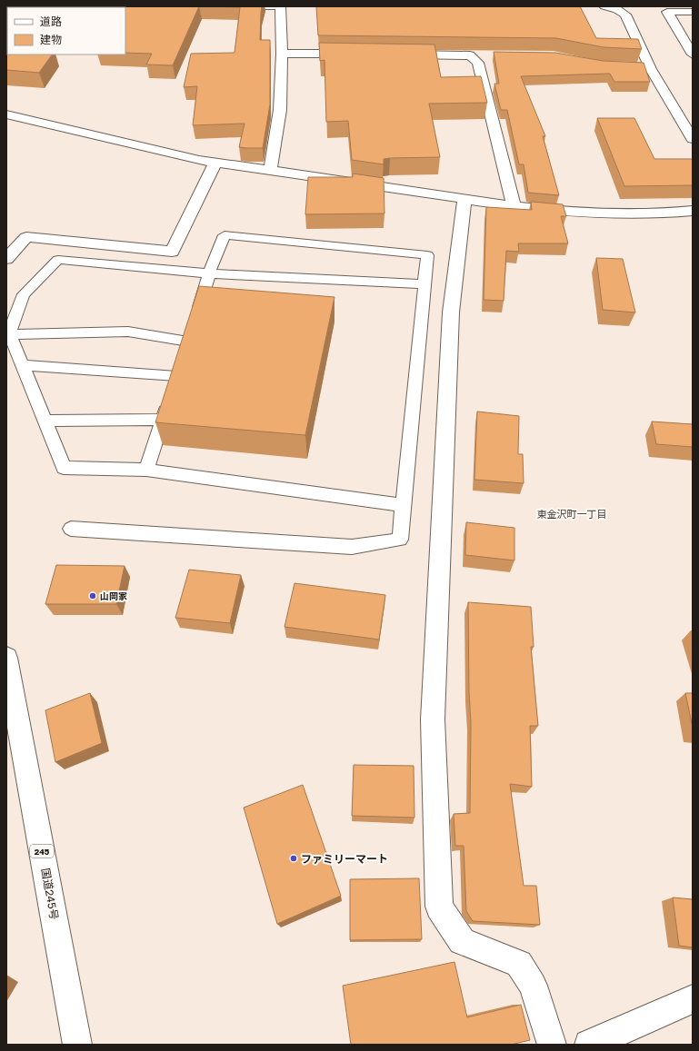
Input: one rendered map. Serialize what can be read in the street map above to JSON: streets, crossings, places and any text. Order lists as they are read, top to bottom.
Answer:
{
  "streets": {
    "main road": ["245", "国道245号"]
  },
  "districts": ["東金沢町一丁目"],
  "places": ["山岡家", "ファミリーマート"],
  "legend": ["道路", "建物"]
}
